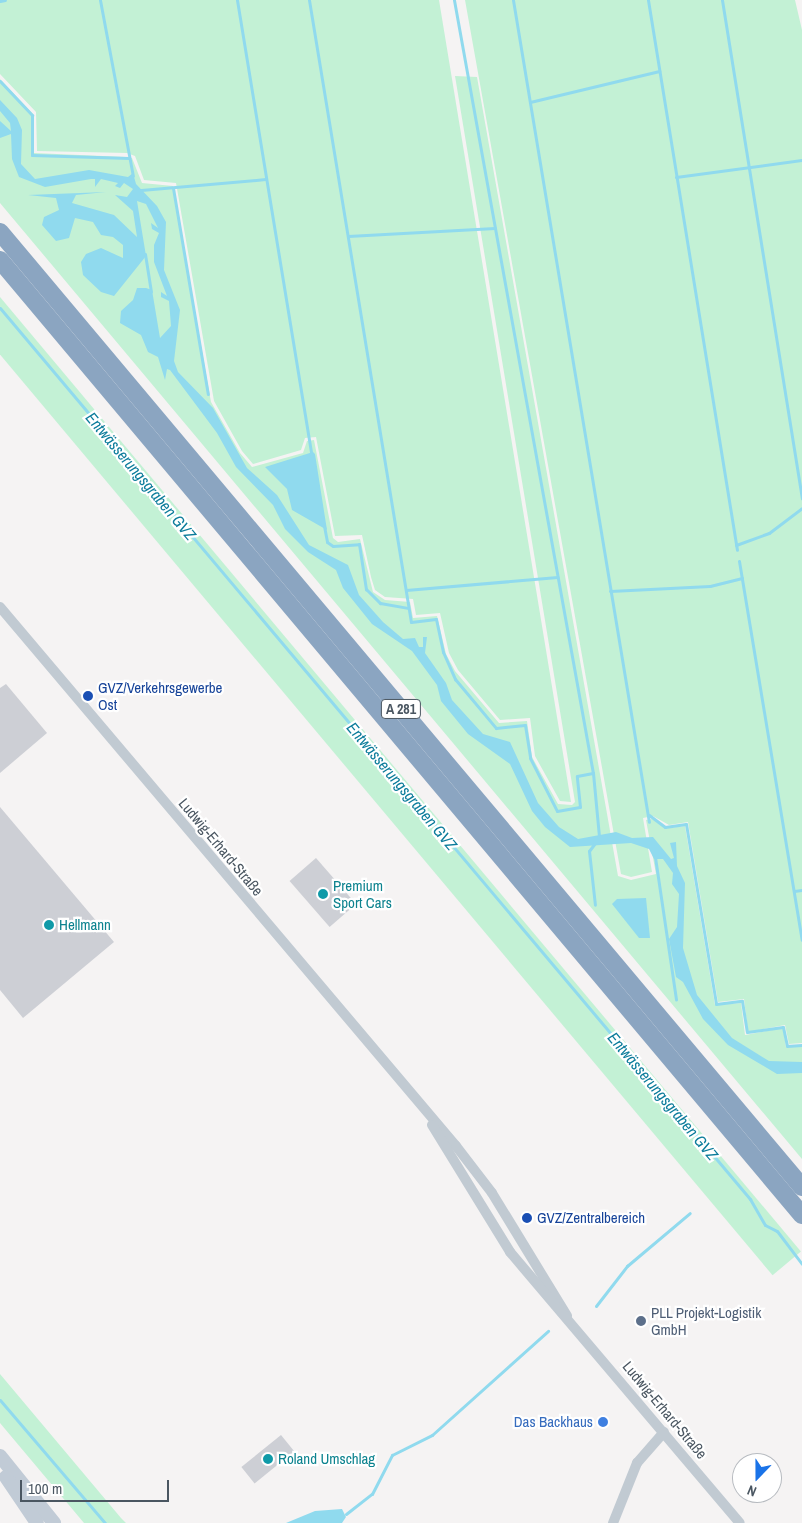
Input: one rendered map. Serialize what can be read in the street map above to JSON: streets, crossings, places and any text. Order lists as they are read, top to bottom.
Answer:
{
  "streets": {
    "highway": ["A 281"],
    "street": ["Ludwig-Erhard-Straße"]
  },
  "water": ["Entwässerungsgraben GVZ"],
  "places": [
    "GVZ/Verkehrsgewerbe Ost",
    "Premium Sport Cars",
    "Hellmann",
    "GVZ/Zentralbereich",
    "PLL Projekt-Logistik GmbH",
    "Das Backhaus",
    "Roland Umschlag"
  ],
  "scale_bar": "100 m",
  "north": "bottom"
}
